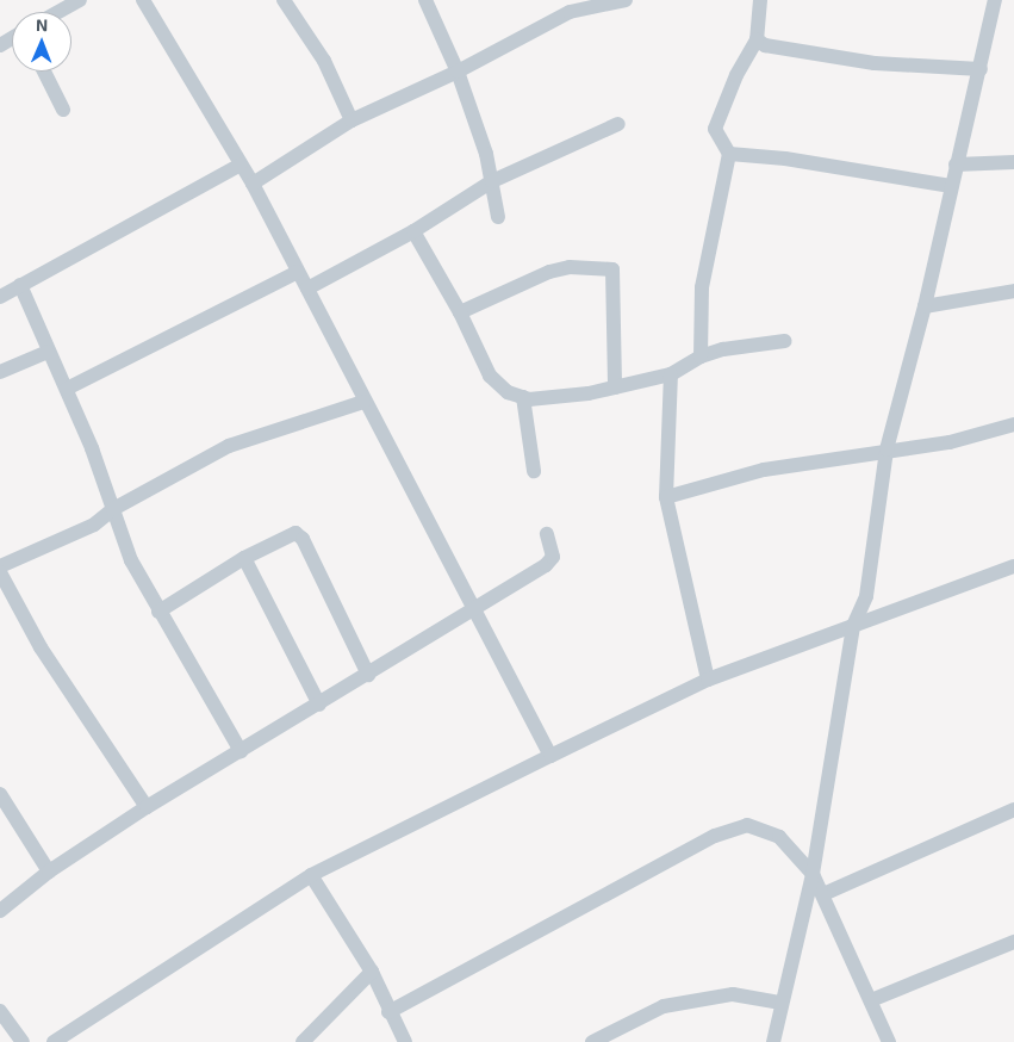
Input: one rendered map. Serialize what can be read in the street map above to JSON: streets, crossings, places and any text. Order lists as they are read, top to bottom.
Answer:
{
  "north": "top"
}
